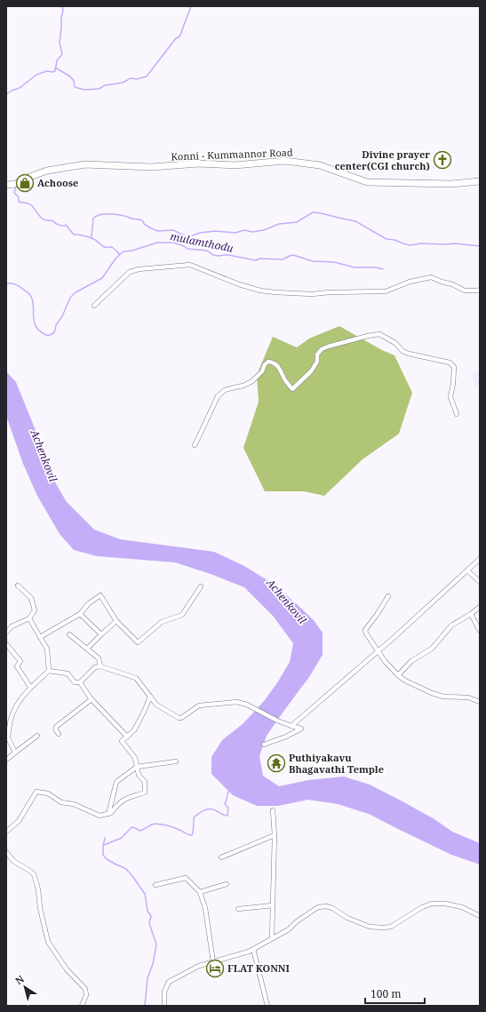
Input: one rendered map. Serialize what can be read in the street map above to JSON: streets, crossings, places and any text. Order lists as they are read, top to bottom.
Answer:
{
  "streets": {
    "main road": ["Konni - Kummannor Road"]
  },
  "water": ["mulamthodu", "Achenkovil"],
  "places": {
    "church": ["Divine prayer center(CGI church)"],
    "shop": ["Achoose"],
    "temple": ["Puthiyakavu Bhagavathi Temple"],
    "hotel": ["FLAT KONNI"]
  },
  "scale_bar": "100 m",
  "north": "top left"
}
